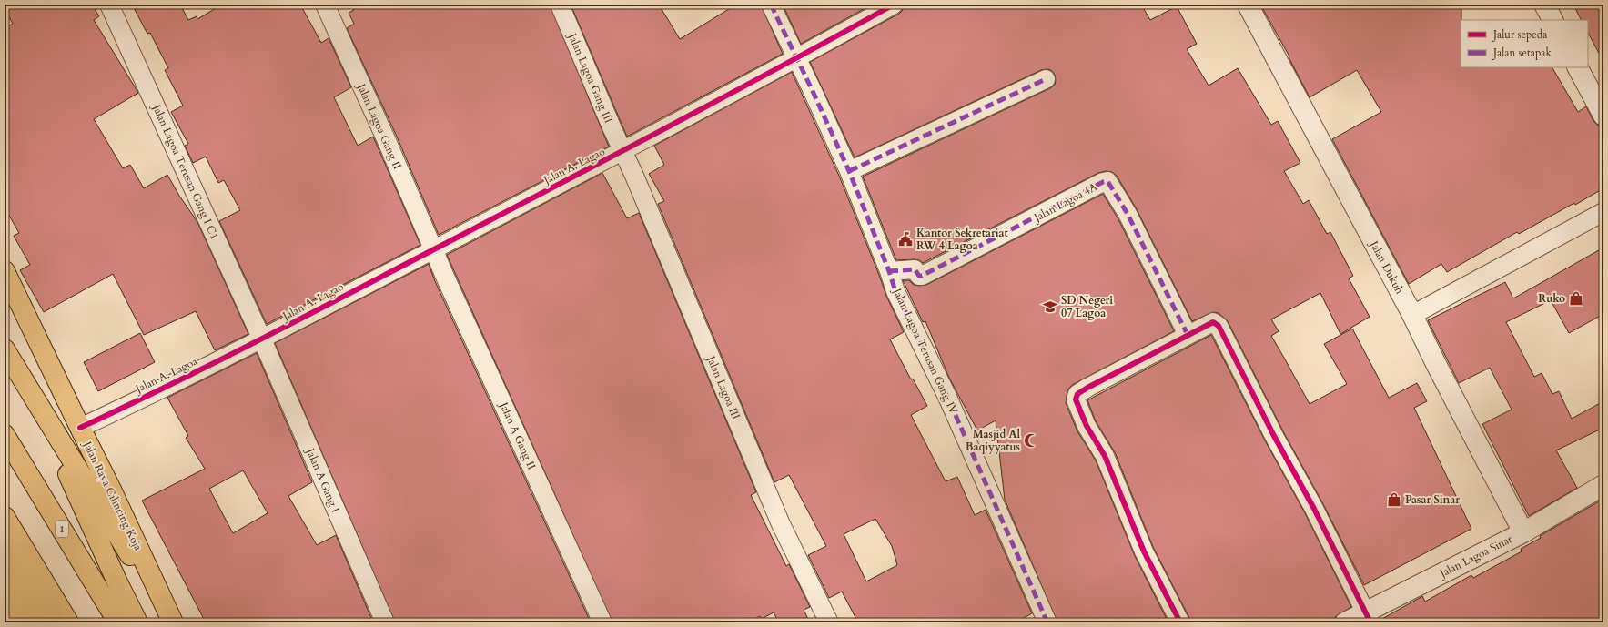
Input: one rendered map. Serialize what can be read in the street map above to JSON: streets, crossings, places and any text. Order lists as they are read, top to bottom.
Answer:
{
  "streets": {
    "highway": ["Jalan Raya Cilincing Koja", "1"],
    "street": [
      "Jalan Lagoa Gang III",
      "Jalan Lagoa Gang II",
      "Jalan A. Lagao",
      "Jalan Lagoa Terusan Gang I C1",
      "Jalan Lagoa 4A",
      "Jalan Dukuh",
      "Jalan Lagoa Terusan Gang IV",
      "Jalan A. Lagoa",
      "Jalan Lagoa III",
      "Jalan A Gang II",
      "Jalan A Gang I",
      "Jalan Lagoa Sinar"
    ]
  },
  "crossings": [
    ["Jalan Lagoa Gang III", "Jalan A. Lagao"],
    ["Jalan Lagoa Gang III", "Jalan Lagoa III"],
    ["Jalan Lagoa Gang II", "Jalan A. Lagao"],
    ["Jalan Lagoa Gang II", "Jalan A Gang II"],
    ["Jalan A. Lagao", "Jalan Lagoa Terusan Gang I C1"],
    ["Jalan A. Lagao", "Jalan Lagoa Terusan Gang IV"],
    ["Jalan A. Lagao", "Jalan A. Lagoa"],
    ["Jalan A. Lagao", "Jalan Lagoa III"],
    ["Jalan A. Lagao", "Jalan A Gang II"],
    ["Jalan A. Lagao", "Jalan A Gang I"],
    ["Jalan Lagoa Terusan Gang I C1", "Jalan A. Lagoa"],
    ["Jalan Lagoa Terusan Gang I C1", "Jalan A Gang I"],
    ["Jalan Lagoa 4A", "Jalan Lagoa Terusan Gang IV"],
    ["Jalan Dukuh", "Jalan Lagoa Sinar"],
    ["Jalan A. Lagoa", "Jalan A Gang I"],
    ["Jalan A. Lagoa", "Jalan Raya Cilincing Koja"]
  ],
  "places": {
    "public building": ["Kantor Sekretariat RW 4 Lagoa"],
    "shop": ["Ruko", "Pasar Sinar"],
    "school or university": ["SD Negeri 07 Lagoa"],
    "mosque": ["Masjid Al Baqiyyatus"]
  },
  "legend": ["Jalur sepeda", "Jalan setapak"]
}
